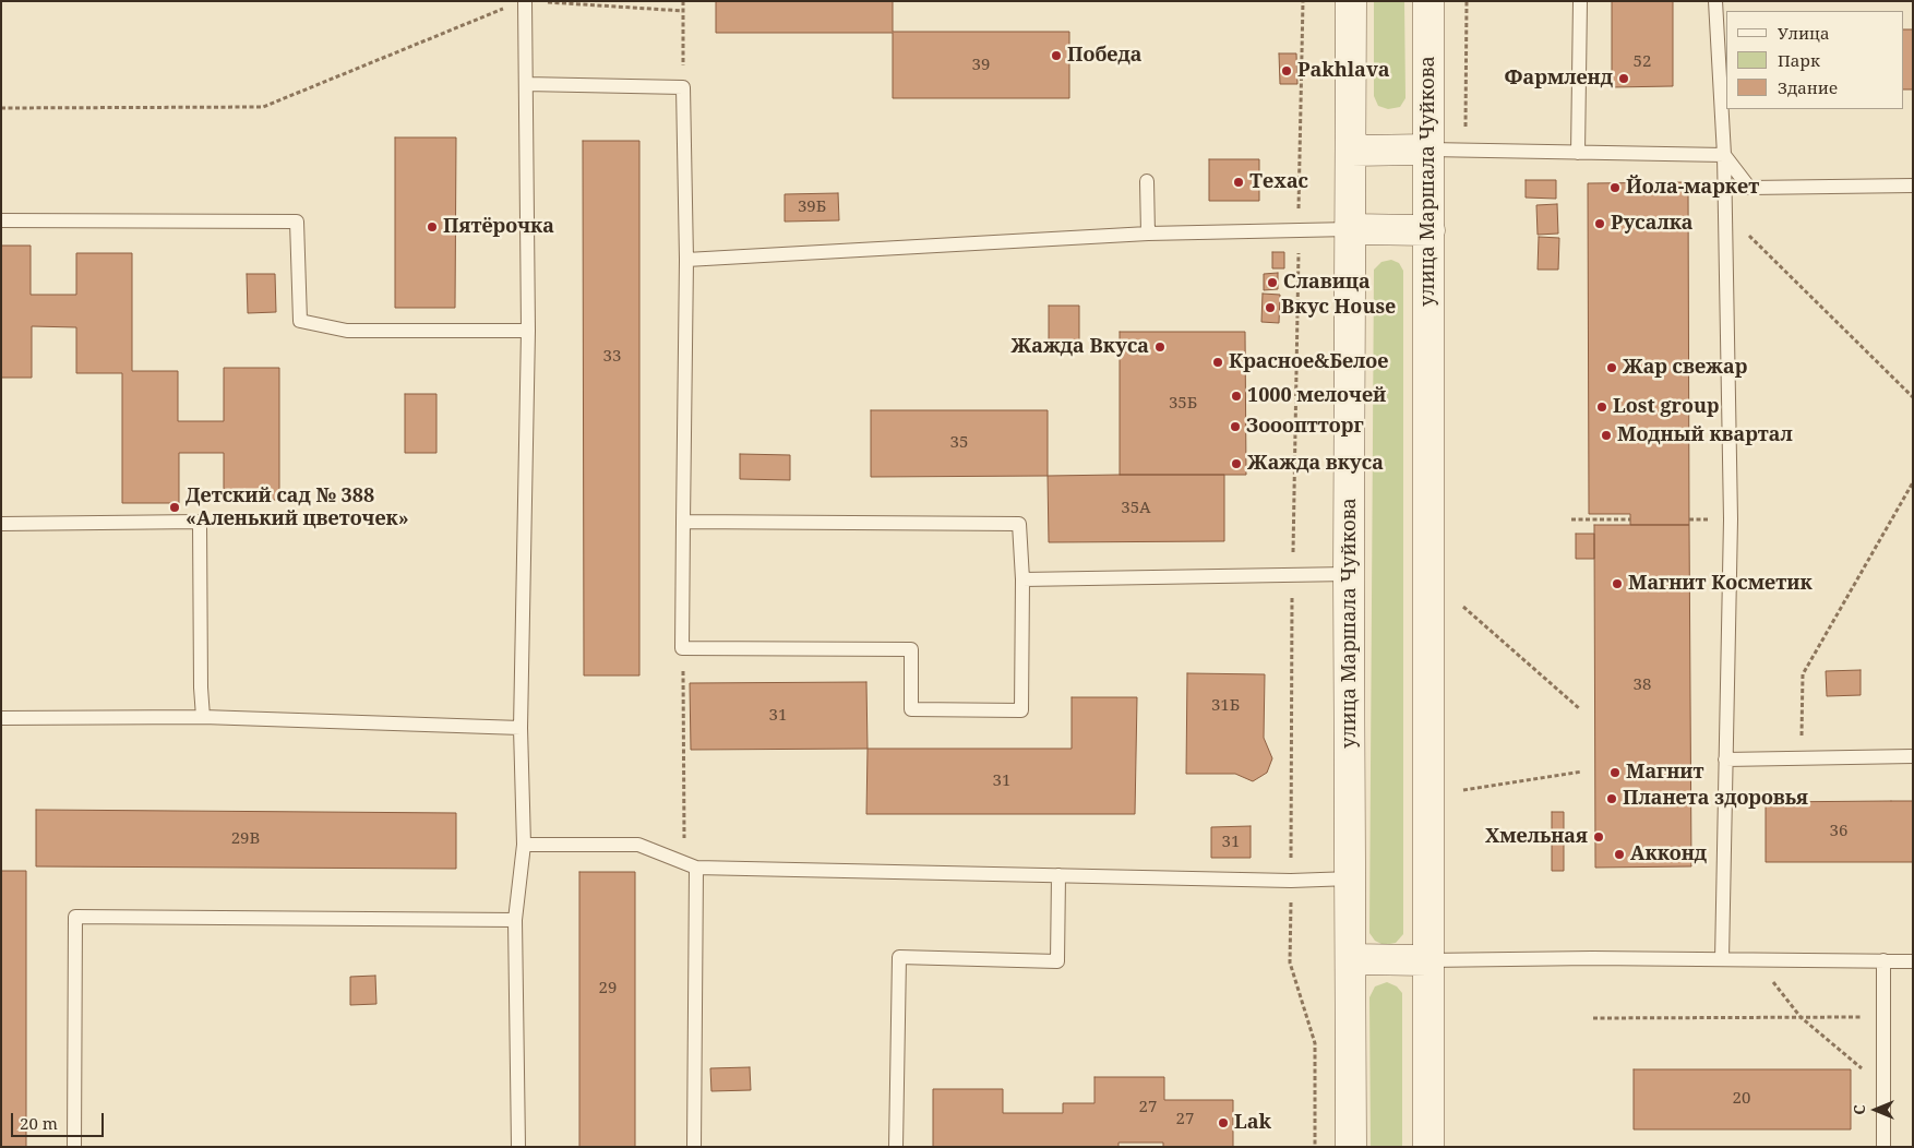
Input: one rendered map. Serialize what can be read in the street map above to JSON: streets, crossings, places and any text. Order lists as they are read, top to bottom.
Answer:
{
  "streets": {
    "main road": ["улица Маршала Чуйкова"]
  },
  "places": [
    "Победа",
    "Pakhlava",
    "Фармленд",
    "Техас",
    "Йола-маркет",
    "Русалка",
    "Пятёрочка",
    "Славица",
    "Вкус House",
    "Жажда Вкуса",
    "Красное&Белое",
    "Жар свежар",
    "1000 мелочей",
    "Lost group",
    "Зоооптторг",
    "Модный квартал",
    "Жажда вкуса",
    "Детский сад № 388 «Аленький цветочек»",
    "Магнит Косметик",
    "Магнит",
    "Планета здоровья",
    "Хмельная",
    "Акконд",
    "Lak"
  ],
  "house_numbers": [
    "52",
    "39",
    "39Б",
    "33",
    "35Б",
    "35",
    "35А",
    "38",
    "31Б",
    "31",
    "31",
    "36",
    "29В",
    "31",
    "29",
    "20",
    "27",
    "27"
  ],
  "legend": ["Улица", "Парк", "Здание"],
  "scale_bar": "20 m",
  "north": "left"
}
